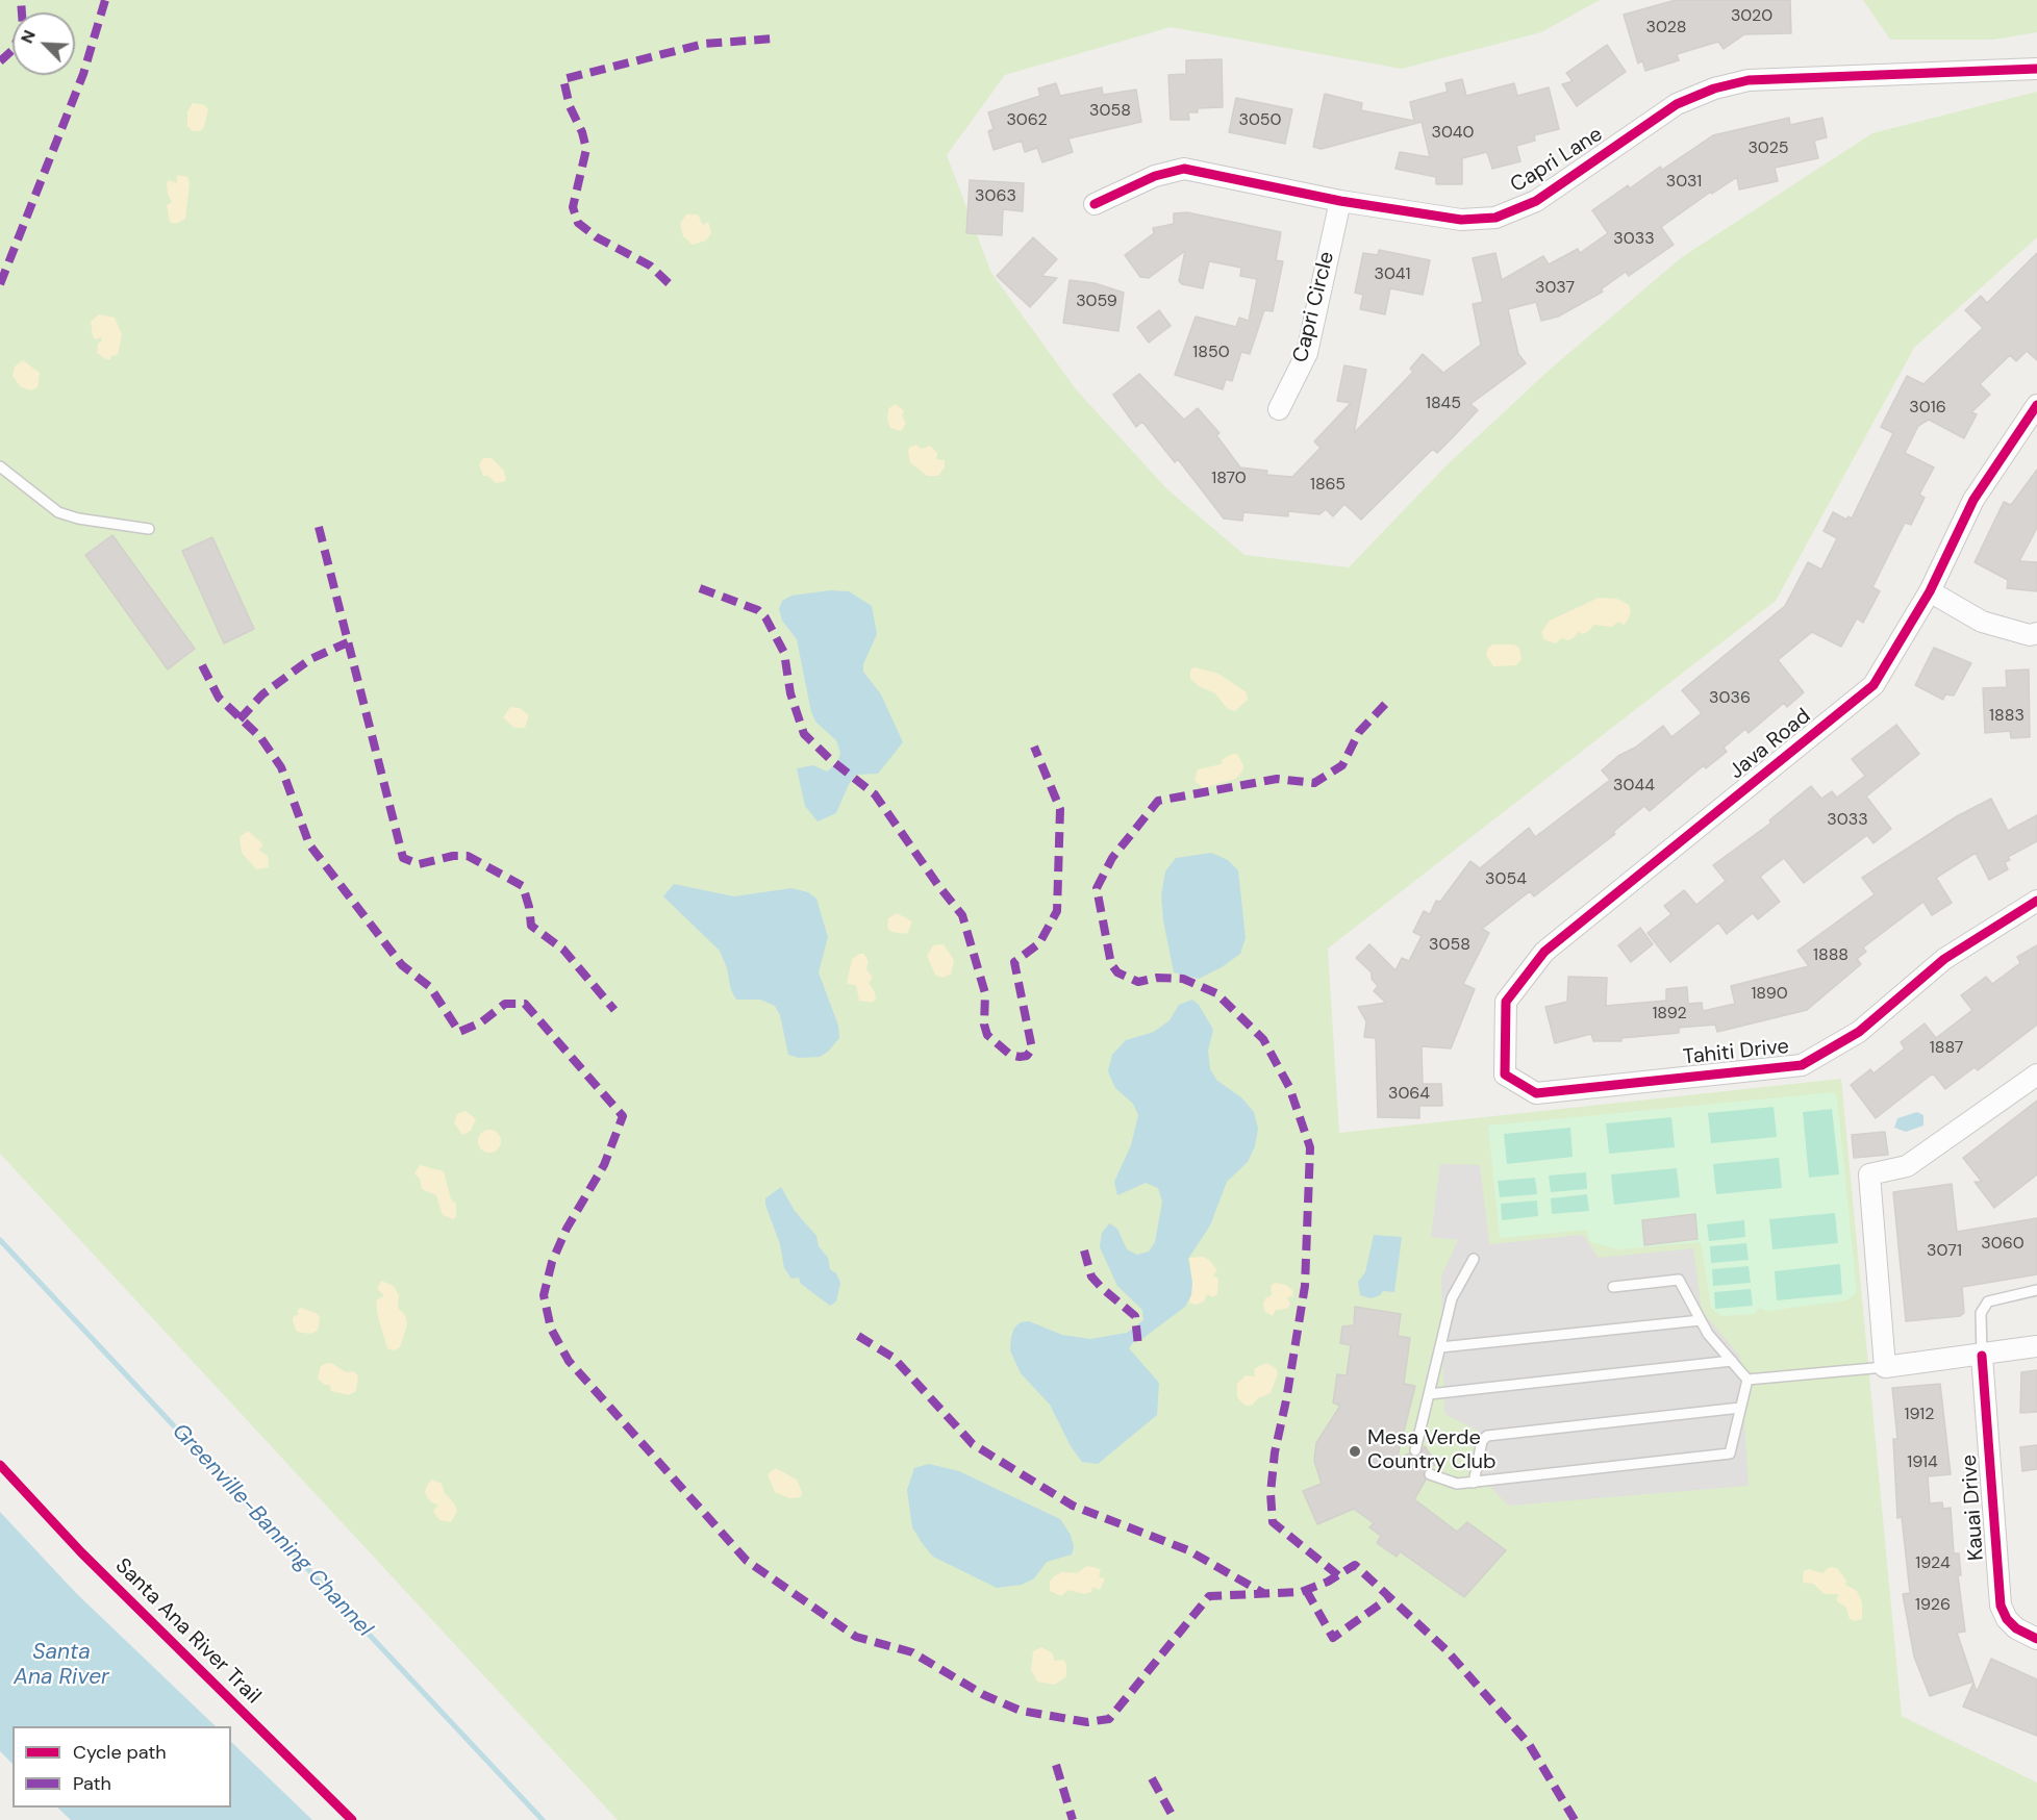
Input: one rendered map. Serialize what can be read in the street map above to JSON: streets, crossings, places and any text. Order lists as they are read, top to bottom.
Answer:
{
  "streets": {
    "street": [
      "Capri Lane",
      "Capri Circle",
      "Java Road",
      "Tahiti Drive",
      "Kauai Drive"
    ],
    "cycle path": ["Santa Ana River Trail"]
  },
  "crossings": [
    ["Capri Lane", "Capri Circle"],
    ["Java Road", "Tahiti Drive"]
  ],
  "water": ["Greenville-Banning Channel", "Santa Ana River"],
  "places": ["Mesa Verde Country Club"],
  "house_numbers": [
    "3020",
    "3028",
    "3058",
    "3062",
    "3050",
    "3040",
    "3025",
    "3031",
    "3063",
    "3033",
    "3041",
    "3037",
    "3059",
    "1850",
    "1845",
    "3016",
    "1870",
    "1865",
    "3036",
    "1883",
    "3044",
    "3033",
    "3054",
    "3058",
    "1888",
    "1890",
    "1892",
    "1887",
    "3064",
    "3060",
    "3071",
    "1912",
    "1914",
    "1924",
    "1926"
  ],
  "legend": ["Cycle path", "Path"],
  "north": "top left"
}
